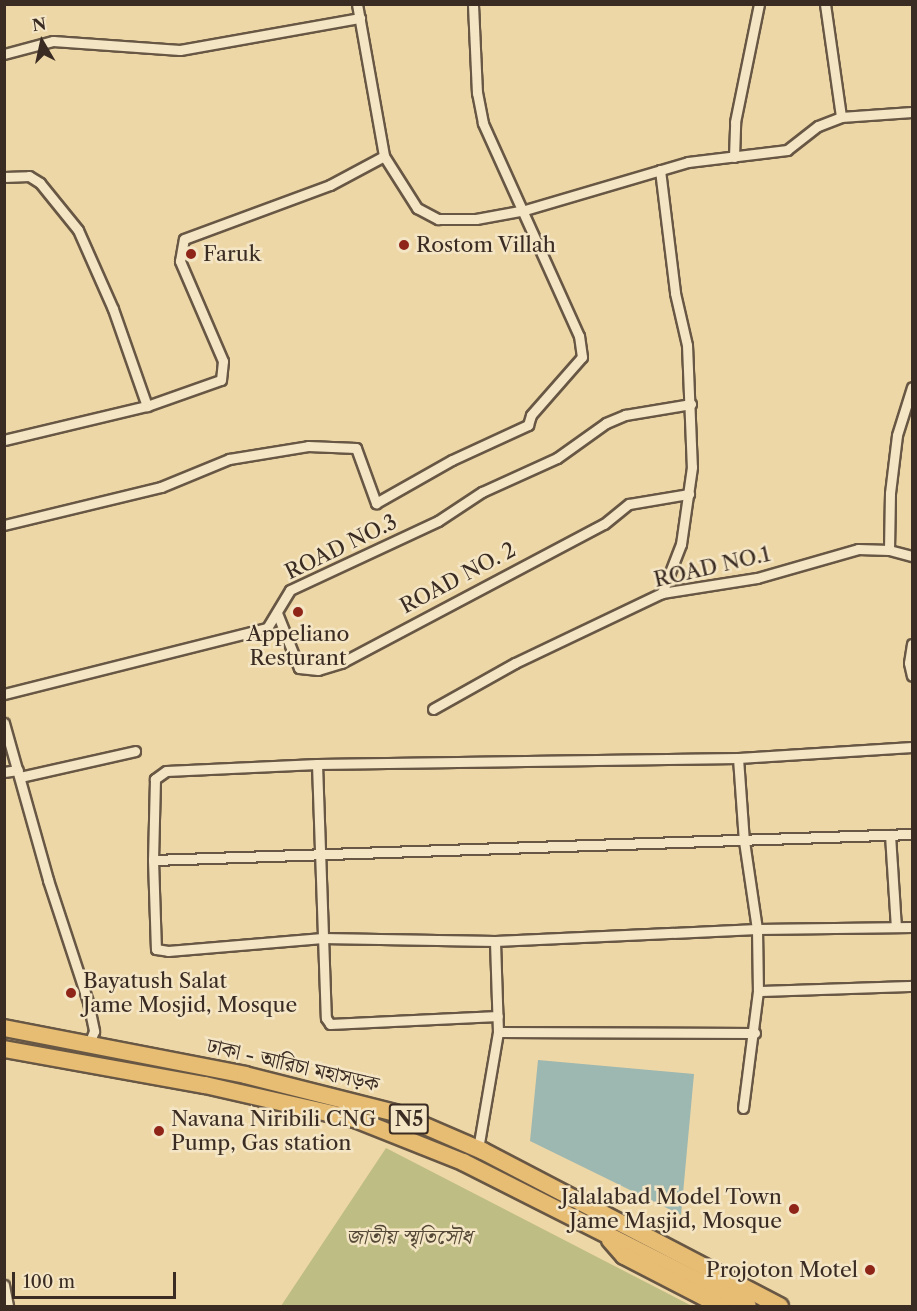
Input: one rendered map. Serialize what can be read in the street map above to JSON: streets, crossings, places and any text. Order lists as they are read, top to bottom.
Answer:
{
  "streets": {
    "highway": ["ঢাকা - আরিচা মহাসড়ক", "N5"],
    "street": ["ROAD NO.3", "ROAD NO.1", "ROAD NO. 2"]
  },
  "crossings": [
    ["ROAD NO.3", "ROAD NO. 2"]
  ],
  "parks": ["জাতীয় স্মৃতিসৌধ"],
  "places": [
    "Rostom Villah",
    "Faruk",
    "Appeliano Resturant",
    "Bayatush Salat Jame Mosjid, Mosque",
    "Navana Niribili CNG Pump, Gas station",
    "Jalalabad Model Town Jame Masjid, Mosque",
    "Projoton Motel"
  ],
  "scale_bar": "100 m",
  "north": "top"
}
